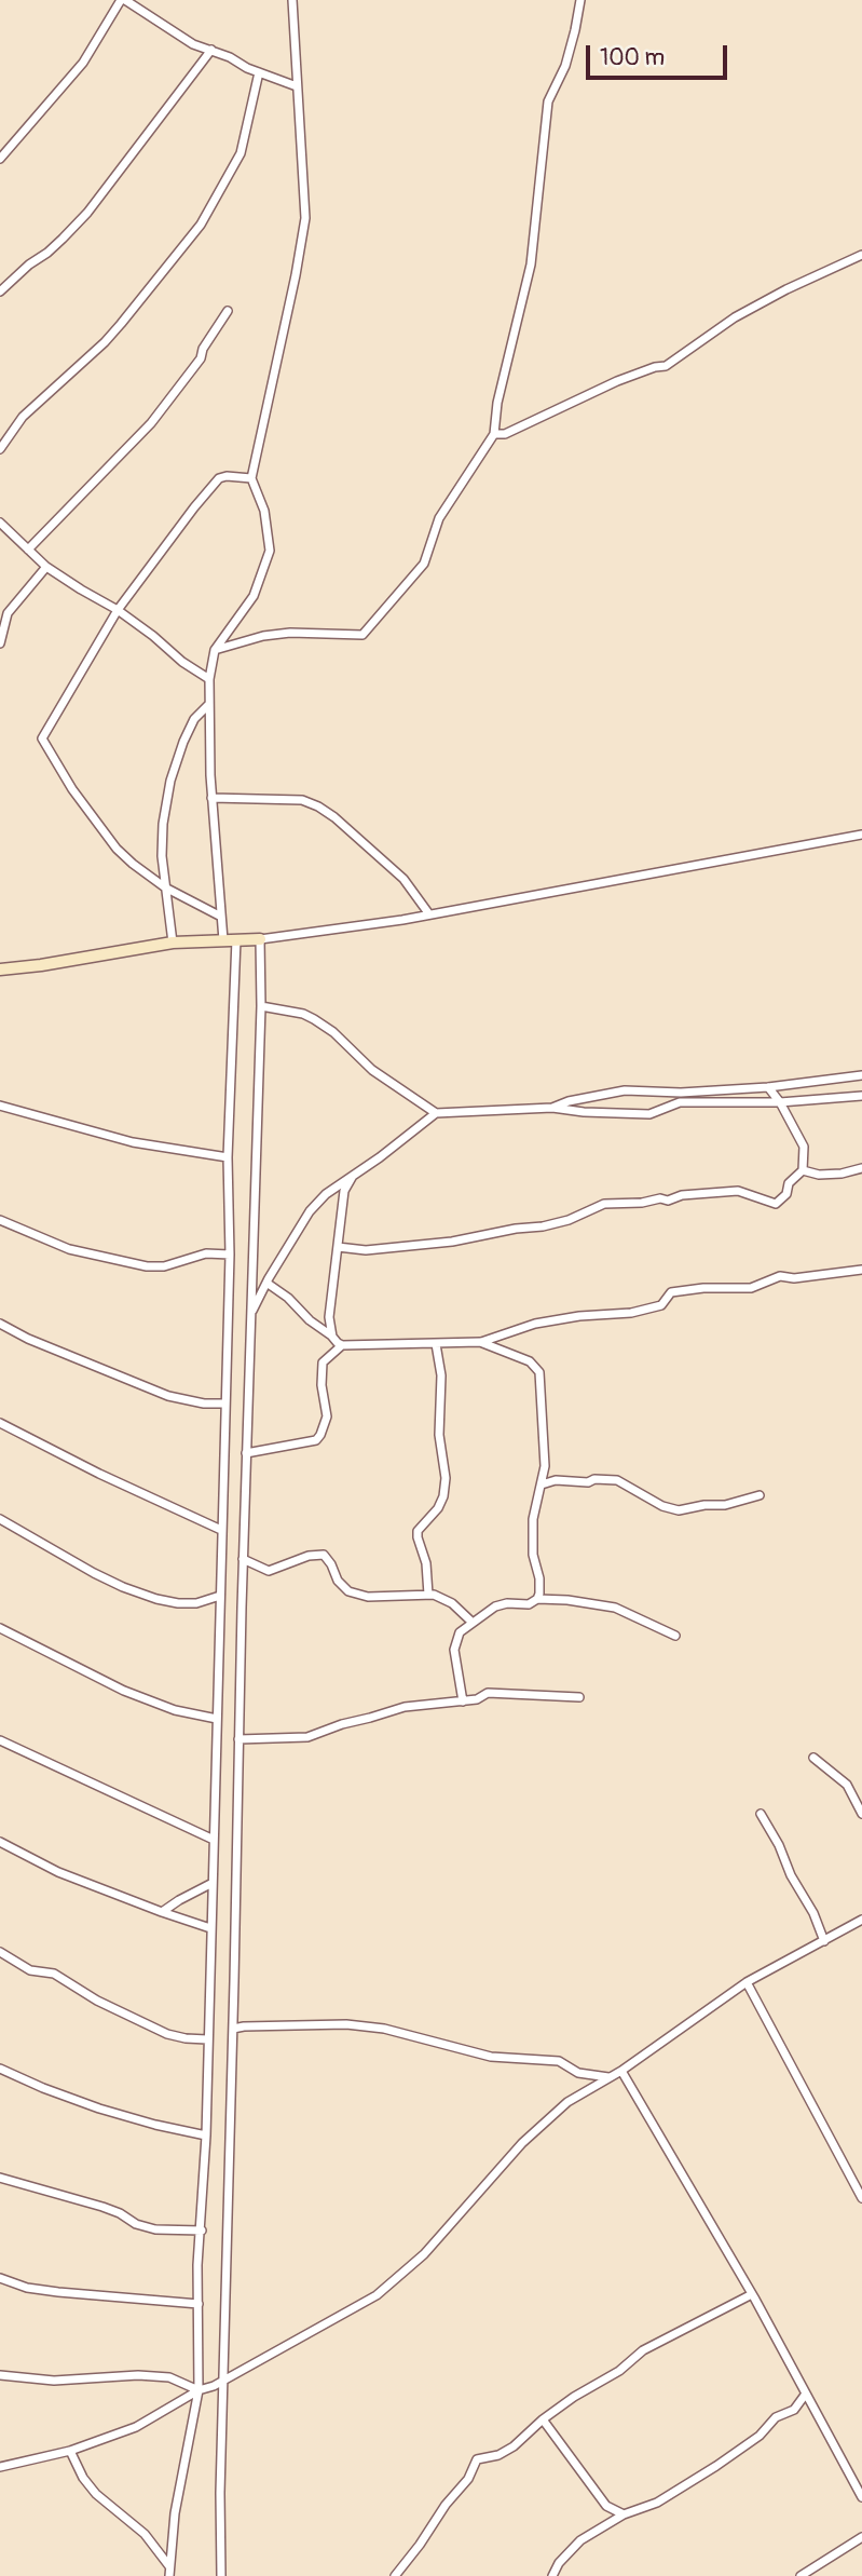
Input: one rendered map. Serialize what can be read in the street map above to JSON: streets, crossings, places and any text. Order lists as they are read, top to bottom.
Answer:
{
  "scale_bar": "100 m"
}
